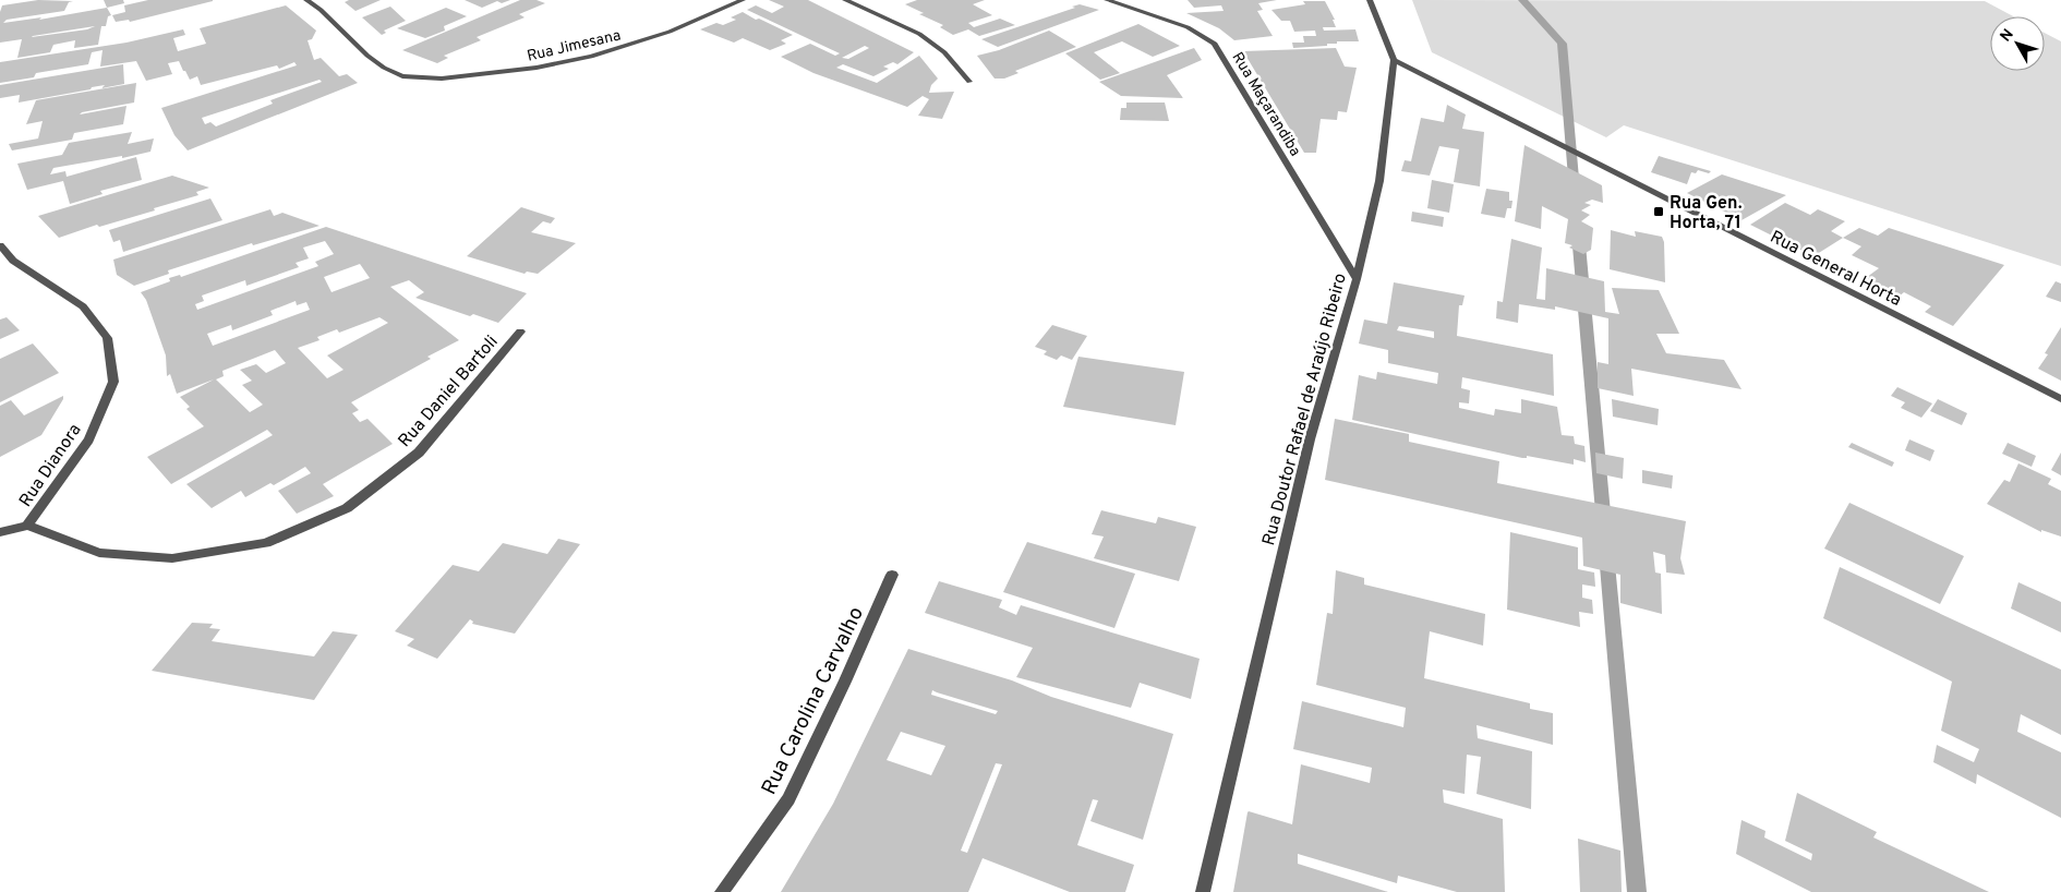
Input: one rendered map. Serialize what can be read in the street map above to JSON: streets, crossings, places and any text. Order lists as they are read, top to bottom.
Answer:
{
  "streets": {
    "street": [
      "Rua Jimesana",
      "Rua Maçarandiba",
      "Rua General Horta",
      "Rua Daniel Bartoli",
      "Rua Doutor Rafael de Araújo Ribeiro",
      "Rua Dianora",
      "Rua Carolina Carvalho"
    ]
  },
  "crossings": [
    ["Rua Maçarandiba", "Rua Doutor Rafael de Araújo Ribeiro"],
    ["Rua General Horta", "Rua Doutor Rafael de Araújo Ribeiro"],
    ["Rua Daniel Bartoli", "Rua Dianora"]
  ],
  "places": {
    "transit": ["Rua Gen. Horta, 71"]
  },
  "north": "top left"
}
